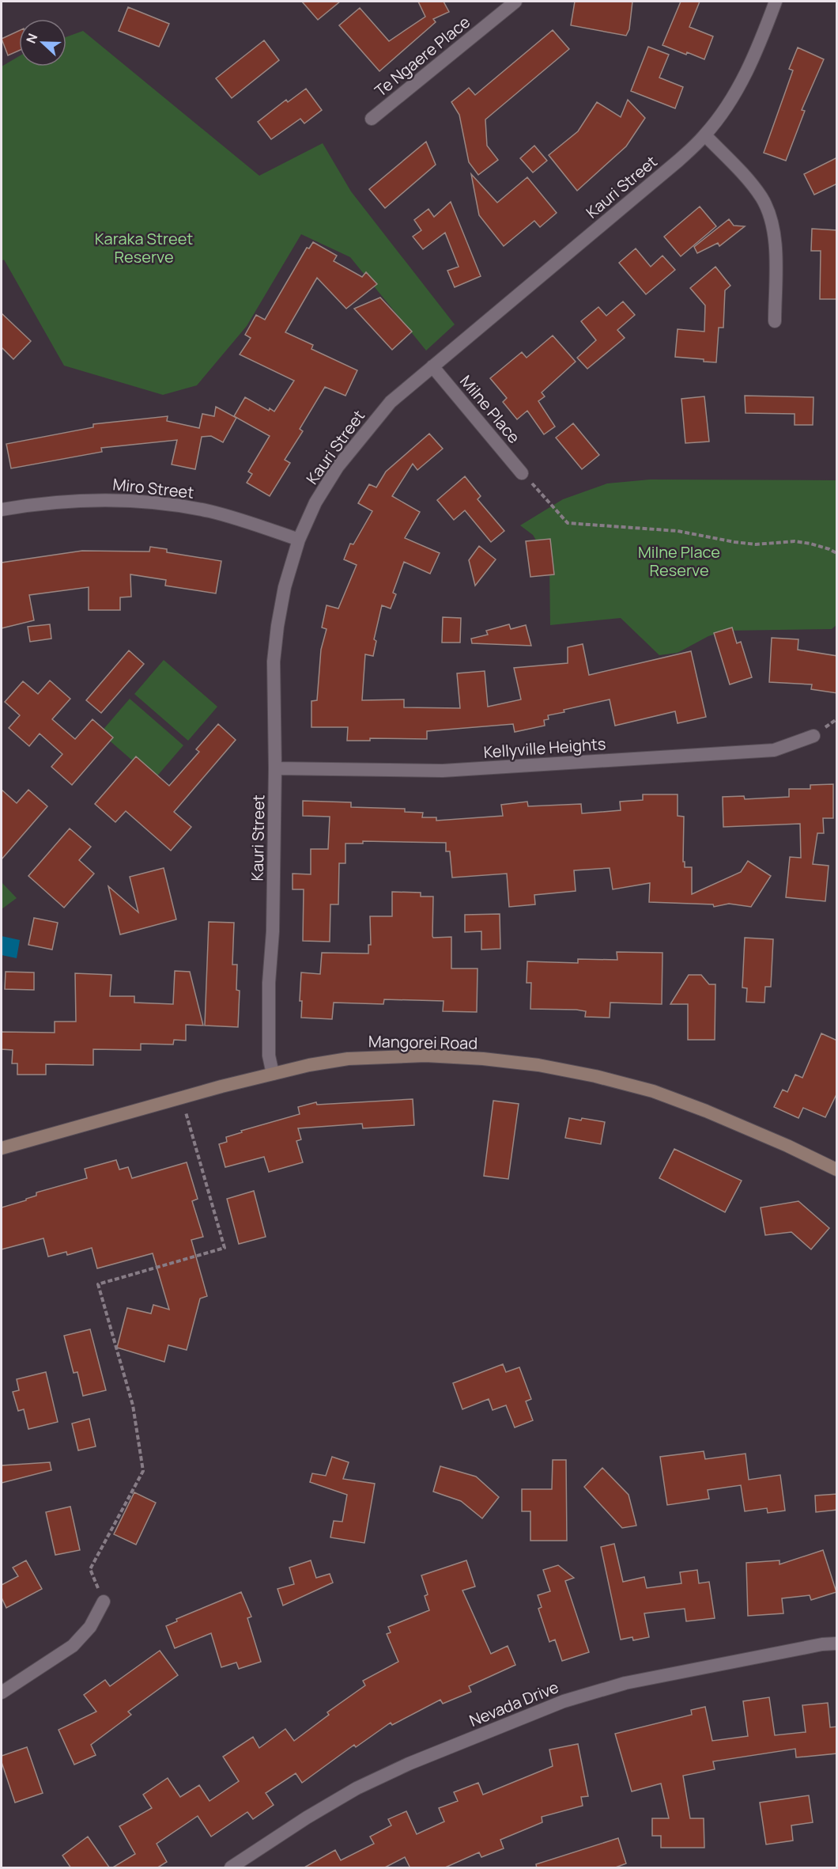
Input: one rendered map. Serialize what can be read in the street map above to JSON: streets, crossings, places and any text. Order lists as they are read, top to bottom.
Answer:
{
  "streets": {
    "main road": ["Mangorei Road"],
    "street": [
      "Te Ngaere Place",
      "Kauri Street",
      "Milne Place",
      "Miro Street",
      "Kellyville Heights",
      "Nevada Drive"
    ]
  },
  "crossings": [
    ["Kauri Street", "Milne Place"],
    ["Kauri Street", "Miro Street"],
    ["Kauri Street", "Kellyville Heights"],
    ["Kauri Street", "Mangorei Road"]
  ],
  "parks": ["Karaka Street Reserve", "Milne Place Reserve"],
  "north": "left"
}
